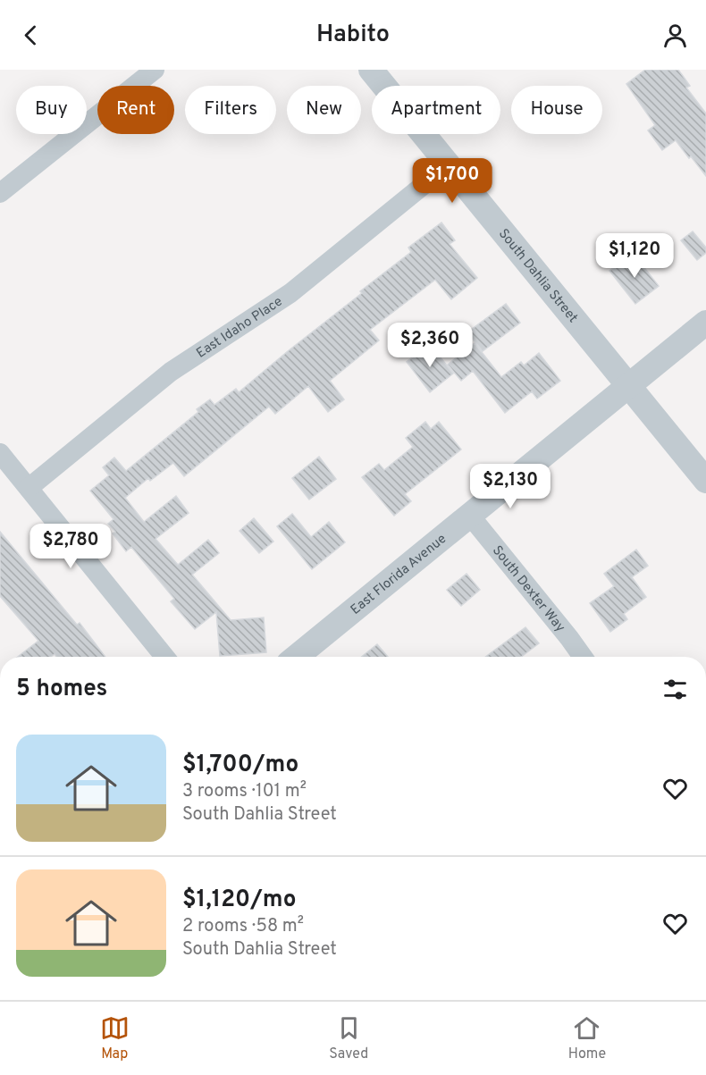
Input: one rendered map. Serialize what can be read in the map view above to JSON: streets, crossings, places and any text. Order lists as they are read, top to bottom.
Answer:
{
  "streets": {
    "street": [
      "South Dahlia Street",
      "East Idaho Place",
      "East Florida Avenue",
      "South Dexter Way"
    ]
  },
  "crossings": [
    ["South Dahlia Street", "East Idaho Place"],
    ["South Dahlia Street", "East Florida Avenue"],
    ["East Florida Avenue", "South Dexter Way"]
  ],
  "page": {
    "header": "Habito",
    "chip": [
      "Buy",
      "Rent",
      "Filters",
      "New",
      "Apartment",
      "House"
    ],
    "price": [
      "$1,700",
      "$1,120",
      "$2,360",
      "$2,130",
      "$2,780"
    ],
    "heading": "5 homes",
    "list": [
      {
        "name": "$1,700/mo",
        "note": "3 rooms · 101 m² · South Dahlia Street"
      },
      {
        "name": "$1,120/mo",
        "note": "2 rooms · 58 m² · South Dahlia Street"
      }
    ],
    "tabs": ["Map", "Saved", "Home"]
  }
}
